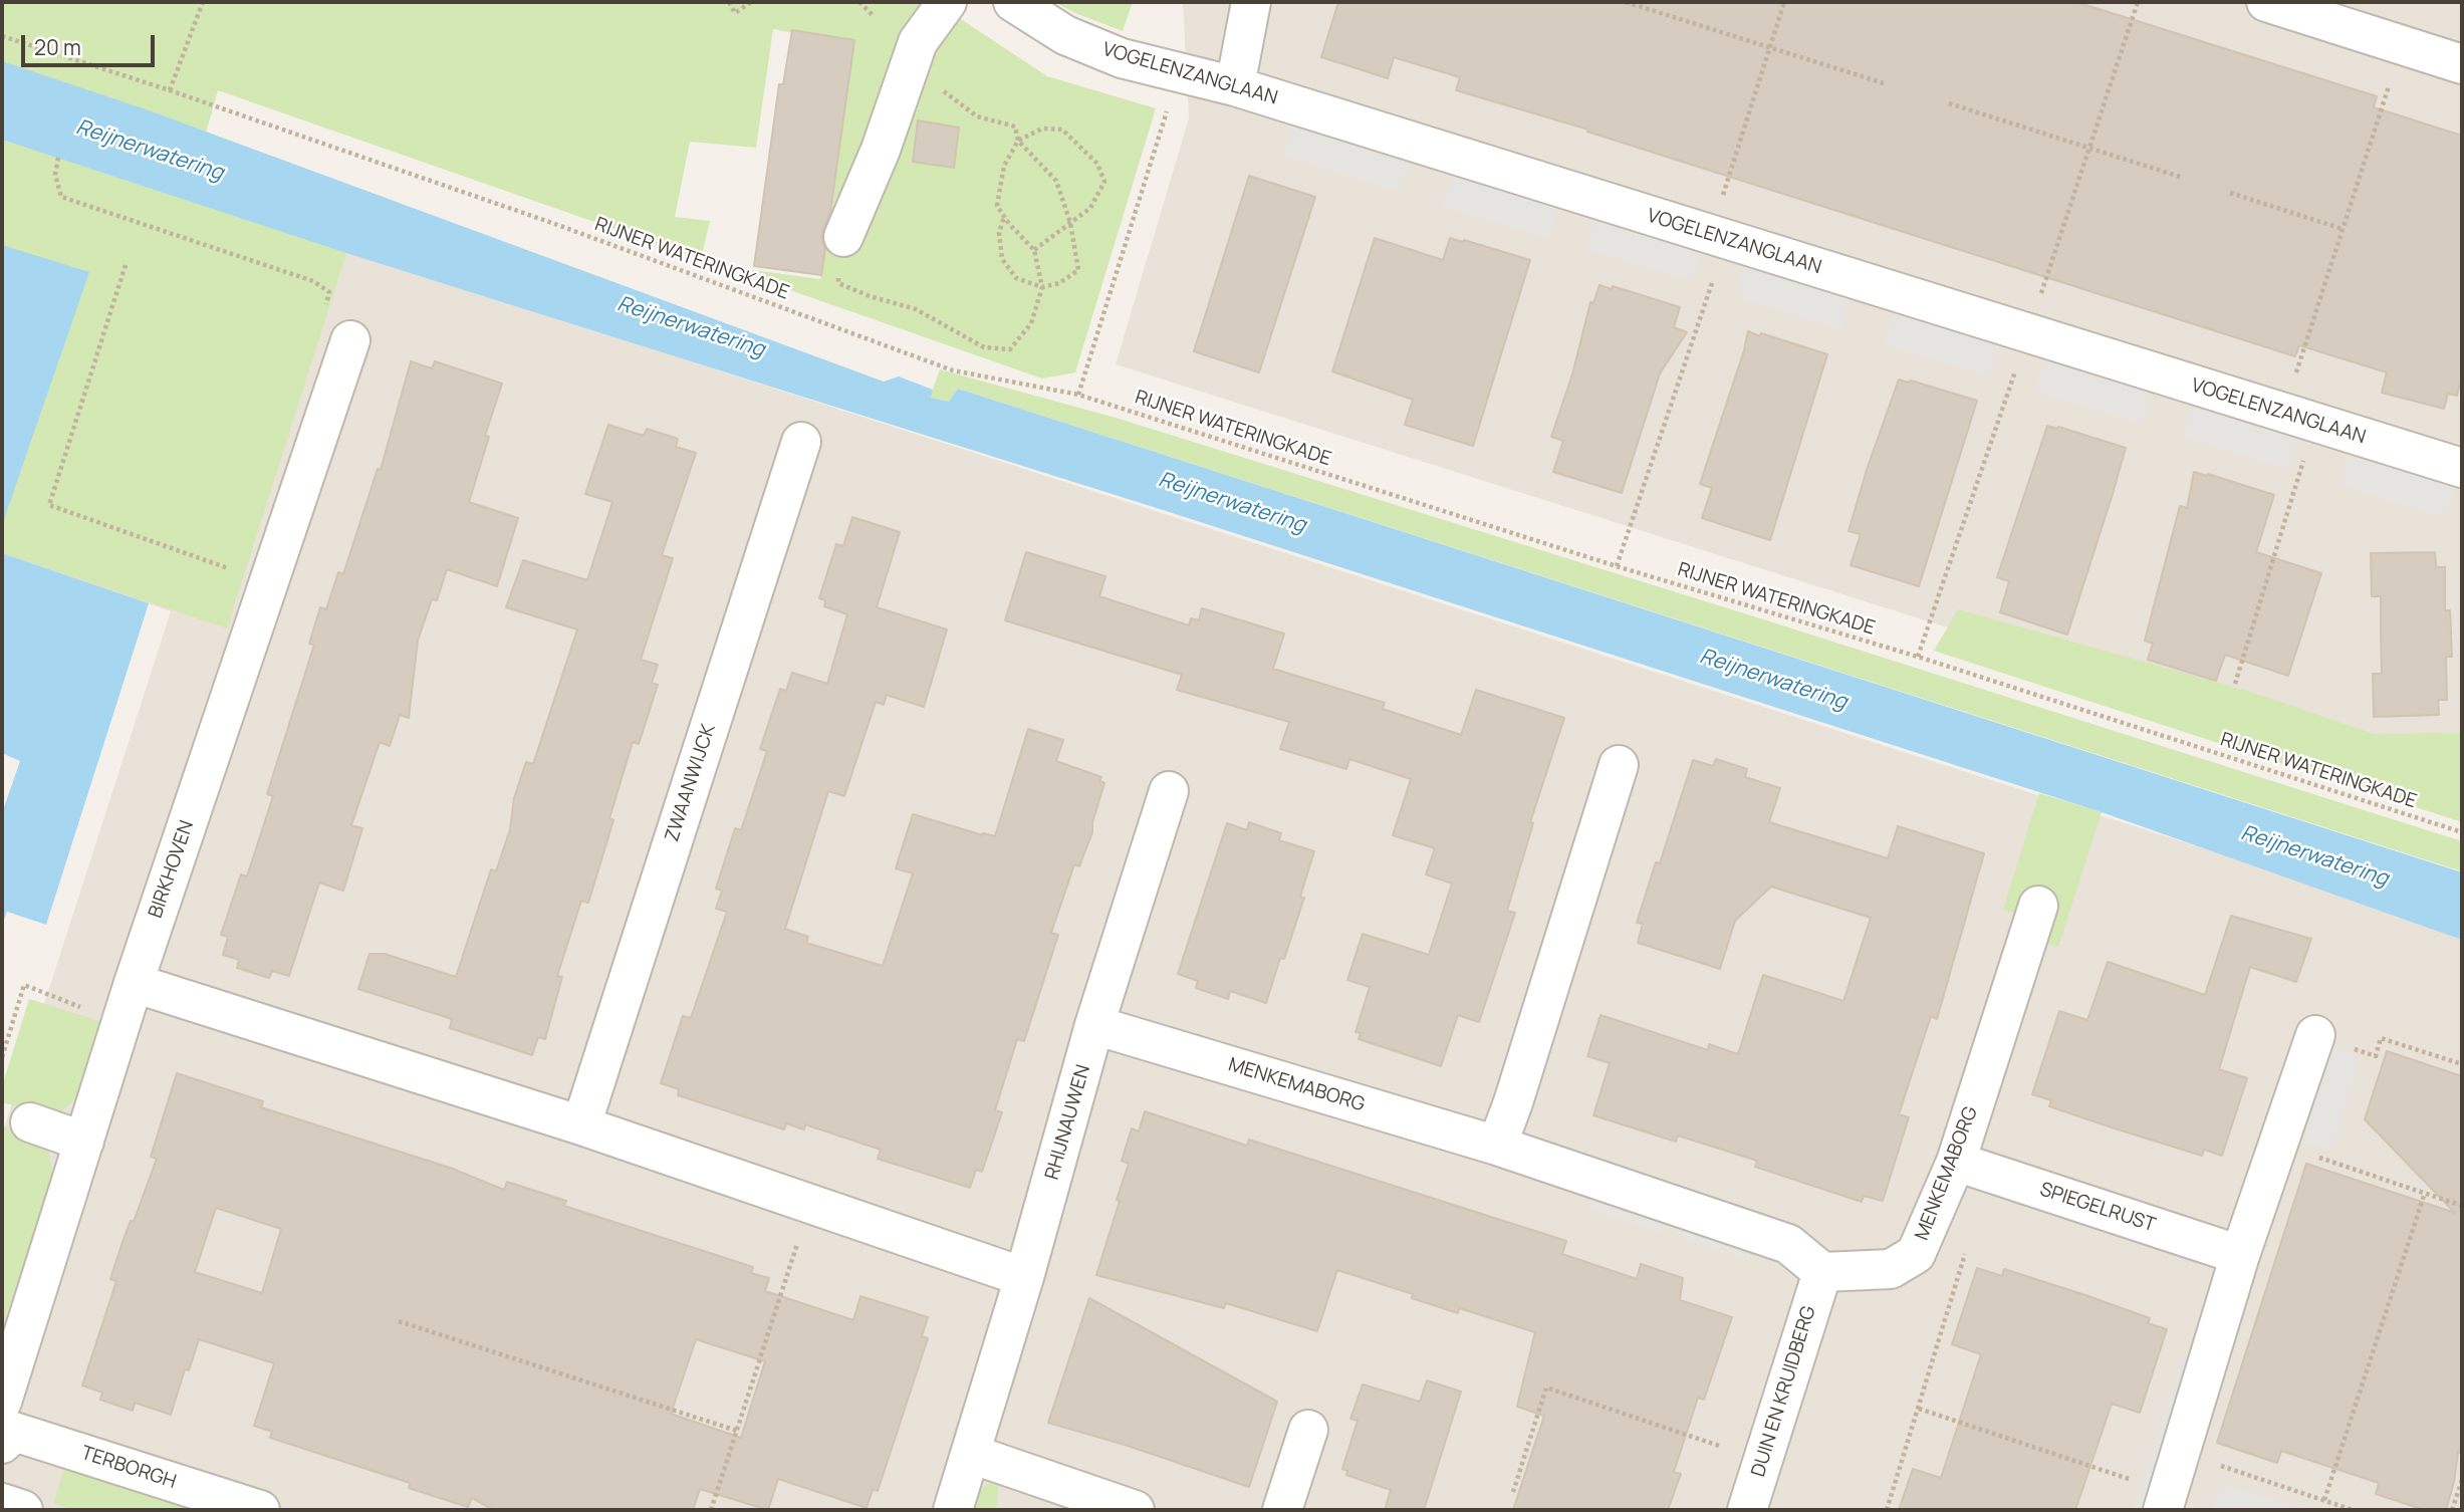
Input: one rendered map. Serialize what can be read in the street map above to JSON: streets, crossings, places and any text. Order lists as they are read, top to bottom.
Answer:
{
  "streets": {
    "street": [
      "VOGELENZANGLAAN",
      "ZWAANWIJCK",
      "BIRKHOVEN",
      "MENKEMABORG",
      "RHIJNAUWEN",
      "SPIEGELRUST",
      "DUIN EN KRUIDBERG",
      "TERBORGH"
    ],
    "path": ["RIJNER WATERINGKADE"]
  },
  "crossings": [
    ["MENKEMABORG", "RHIJNAUWEN"],
    ["MENKEMABORG", "SPIEGELRUST"],
    ["MENKEMABORG", "DUIN EN KRUIDBERG"]
  ],
  "water": ["Reijnerwatering"],
  "scale_bar": "20 m"
}
